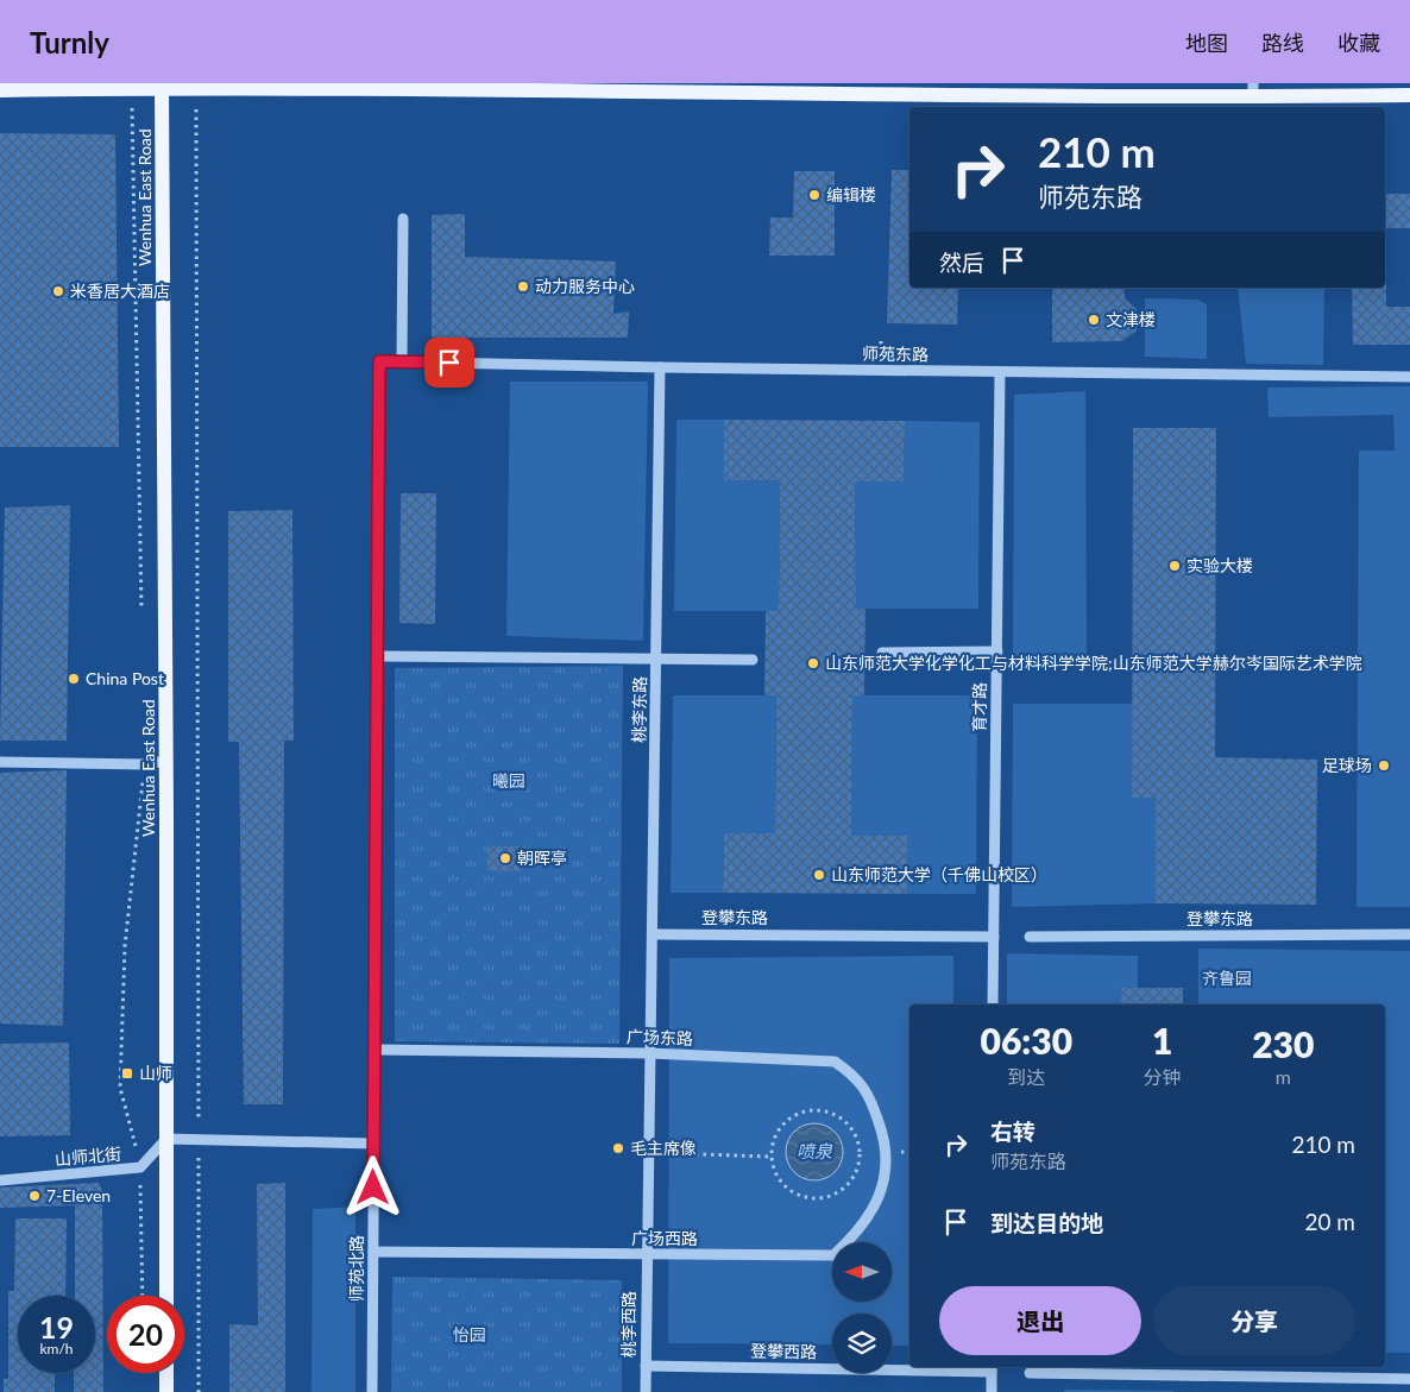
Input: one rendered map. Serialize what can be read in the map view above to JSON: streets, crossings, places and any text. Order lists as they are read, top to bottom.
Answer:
{
  "streets": {
    "main road": ["Wenhua East Road"],
    "street": [
      "师苑东路",
      "育才路",
      "桃李东路",
      "登攀东路",
      "广场东路",
      "山师北街",
      "广场西路",
      "师苑北路",
      "桃李西路",
      "登攀西路"
    ]
  },
  "crossings": [
    ["Wenhua East Road", "山师北街"],
    ["师苑东路", "育才路"],
    ["师苑东路", "桃李东路"],
    ["师苑东路", "师苑北路"],
    ["育才路", "登攀东路"],
    ["桃李东路", "登攀东路"],
    ["桃李东路", "广场东路"],
    ["桃李东路", "桃李西路"],
    ["广场东路", "广场西路"],
    ["广场东路", "师苑北路"],
    ["广场西路", "师苑北路"],
    ["广场西路", "桃李西路"],
    ["桃李西路", "登攀西路"]
  ],
  "water": ["喷泉"],
  "parks": ["曦园", "齐鲁园", "怡园"],
  "places": {
    "other": [
      "编辑楼",
      "动力服务中心",
      "米香居大酒店",
      "文津楼",
      "实验大楼",
      "山东师范大学化学化工与材料科学学院;山东师范大学赫尔岑国际艺术学院",
      "China Post",
      "足球场",
      "朝晖亭",
      "山东师范大学（千佛山校区）",
      "毛主席像",
      "7-Eleven"
    ],
    "transit": ["山师"]
  },
  "north": "left",
  "page": {
    "header": "Turnly",
    "nav": ["地图", "路线", "收藏"],
    "turn": ["210 m", "师苑东路"],
    "then": "然后",
    "eta": [
      "06:30",
      "到达",
      "1",
      "分钟",
      "230",
      "m"
    ],
    "list": [
      {
        "name": "右转",
        "note": "师苑东路",
        "value": "210 m"
      },
      {
        "name": "到达目的地",
        "value": "20 m"
      }
    ],
    "buttons": ["退出", "分享"],
    "speed": "19 km/h",
    "limit": "20"
  }
}
